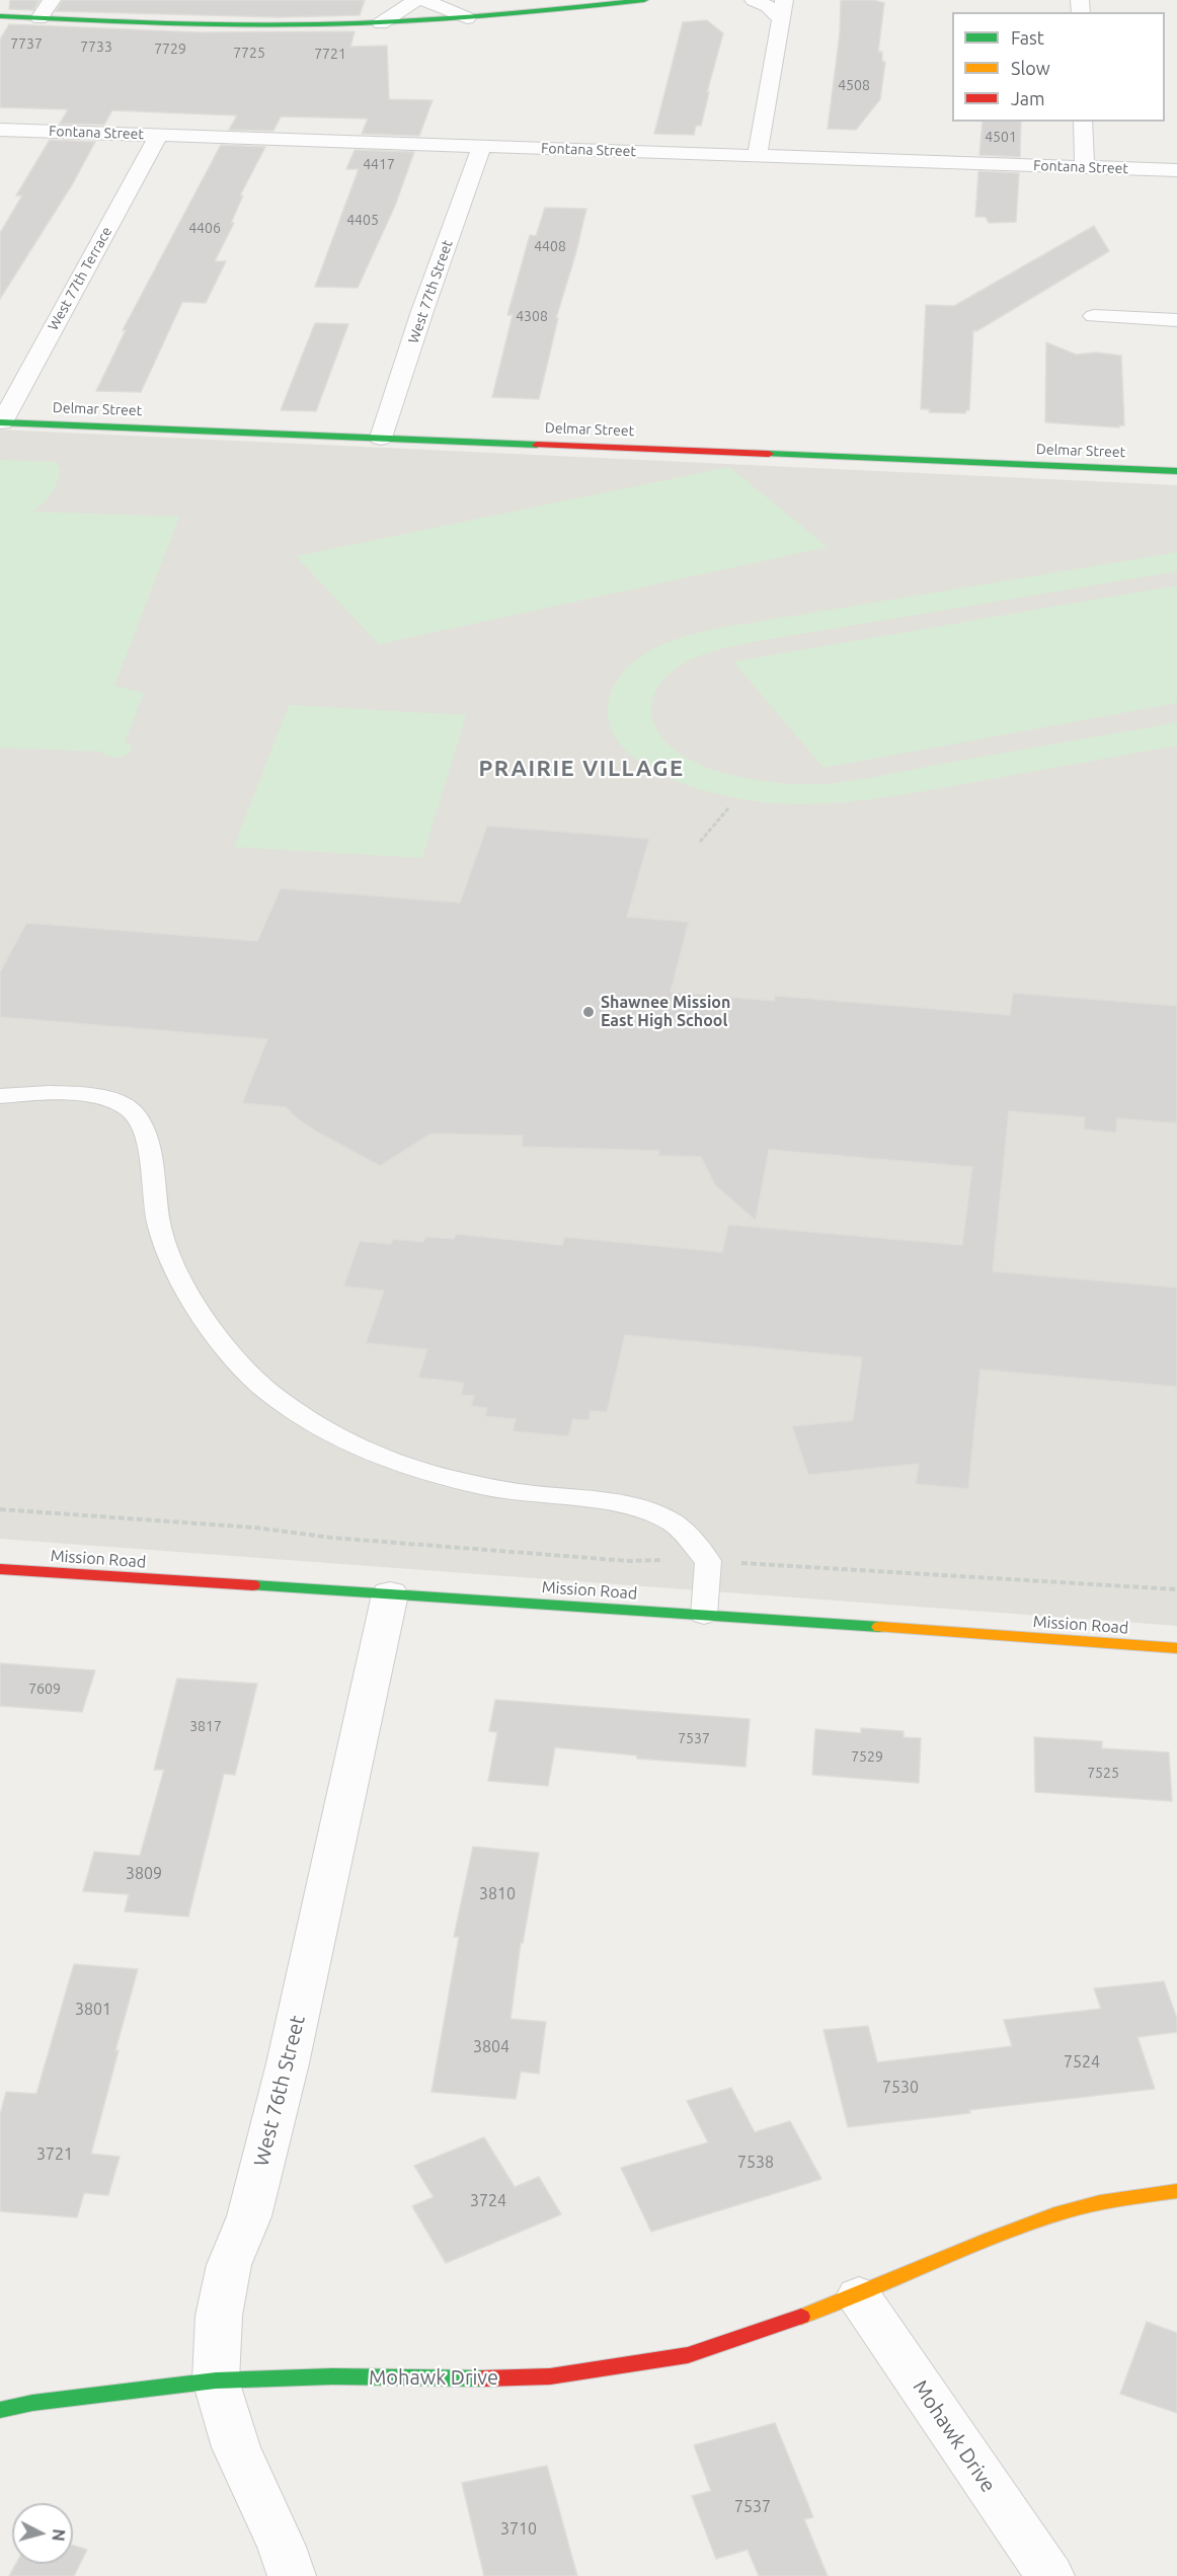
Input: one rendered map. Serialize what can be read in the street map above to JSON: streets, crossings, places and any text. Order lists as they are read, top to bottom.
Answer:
{
  "streets": {
    "street": [
      "Fontana Street",
      "West 77th Terrace",
      "West 77th Street",
      "Delmar Street",
      "Mission Road",
      "West 76th Street",
      "Mohawk Drive"
    ]
  },
  "crossings": [
    ["Fontana Street", "West 77th Terrace"],
    ["Fontana Street", "West 77th Street"],
    ["West 77th Terrace", "Delmar Street"],
    ["West 77th Street", "Delmar Street"],
    ["Mission Road", "West 76th Street"],
    ["West 76th Street", "Mohawk Drive"]
  ],
  "districts": ["PRAIRIE VILLAGE"],
  "places": ["Shawnee Mission East High School"],
  "house_numbers": [
    "7737",
    "7733",
    "7729",
    "7725",
    "7721",
    "4508",
    "4501",
    "4417",
    "4405",
    "4406",
    "4408",
    "4308",
    "7609",
    "3817",
    "7537",
    "7529",
    "7525",
    "3809",
    "3810",
    "3801",
    "3804",
    "7524",
    "7530",
    "3721",
    "7538",
    "3724",
    "7537",
    "3710"
  ],
  "legend": ["Fast", "Slow", "Jam"],
  "north": "right"
}
